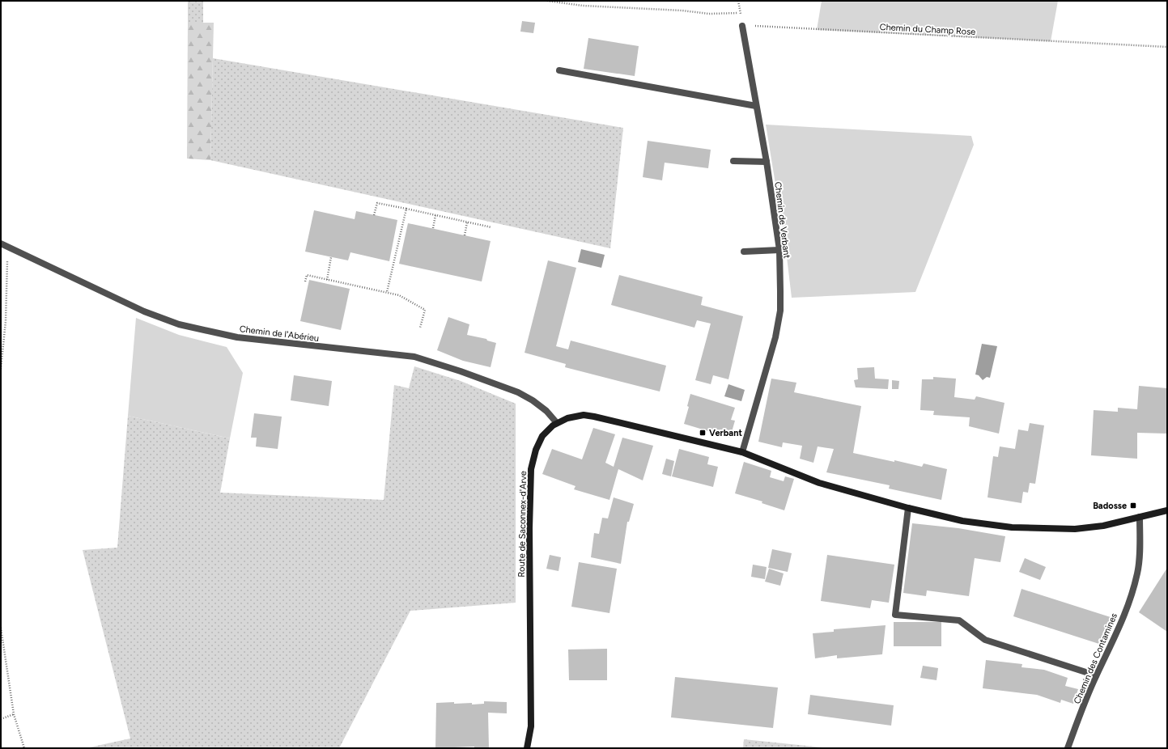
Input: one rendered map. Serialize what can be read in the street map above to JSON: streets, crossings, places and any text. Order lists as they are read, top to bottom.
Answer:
{
  "streets": {
    "street": [
      "Chemin de Verbant",
      "Chemin de l'Abérieu",
      "Route de Saconnex-d'Arve",
      "Chemin des Contamines"
    ],
    "path": ["Chemin du Champ Rose"]
  },
  "crossings": [
    ["Chemin du Champ Rose", "Chemin de Verbant"],
    ["Chemin de Verbant", "Route de Saconnex-d'Arve"],
    ["Chemin de l'Abérieu", "Route de Saconnex-d'Arve"],
    ["Route de Saconnex-d'Arve", "Chemin des Contamines"]
  ],
  "places": {
    "transit": ["Verbant", "Badosse"]
  }
}
